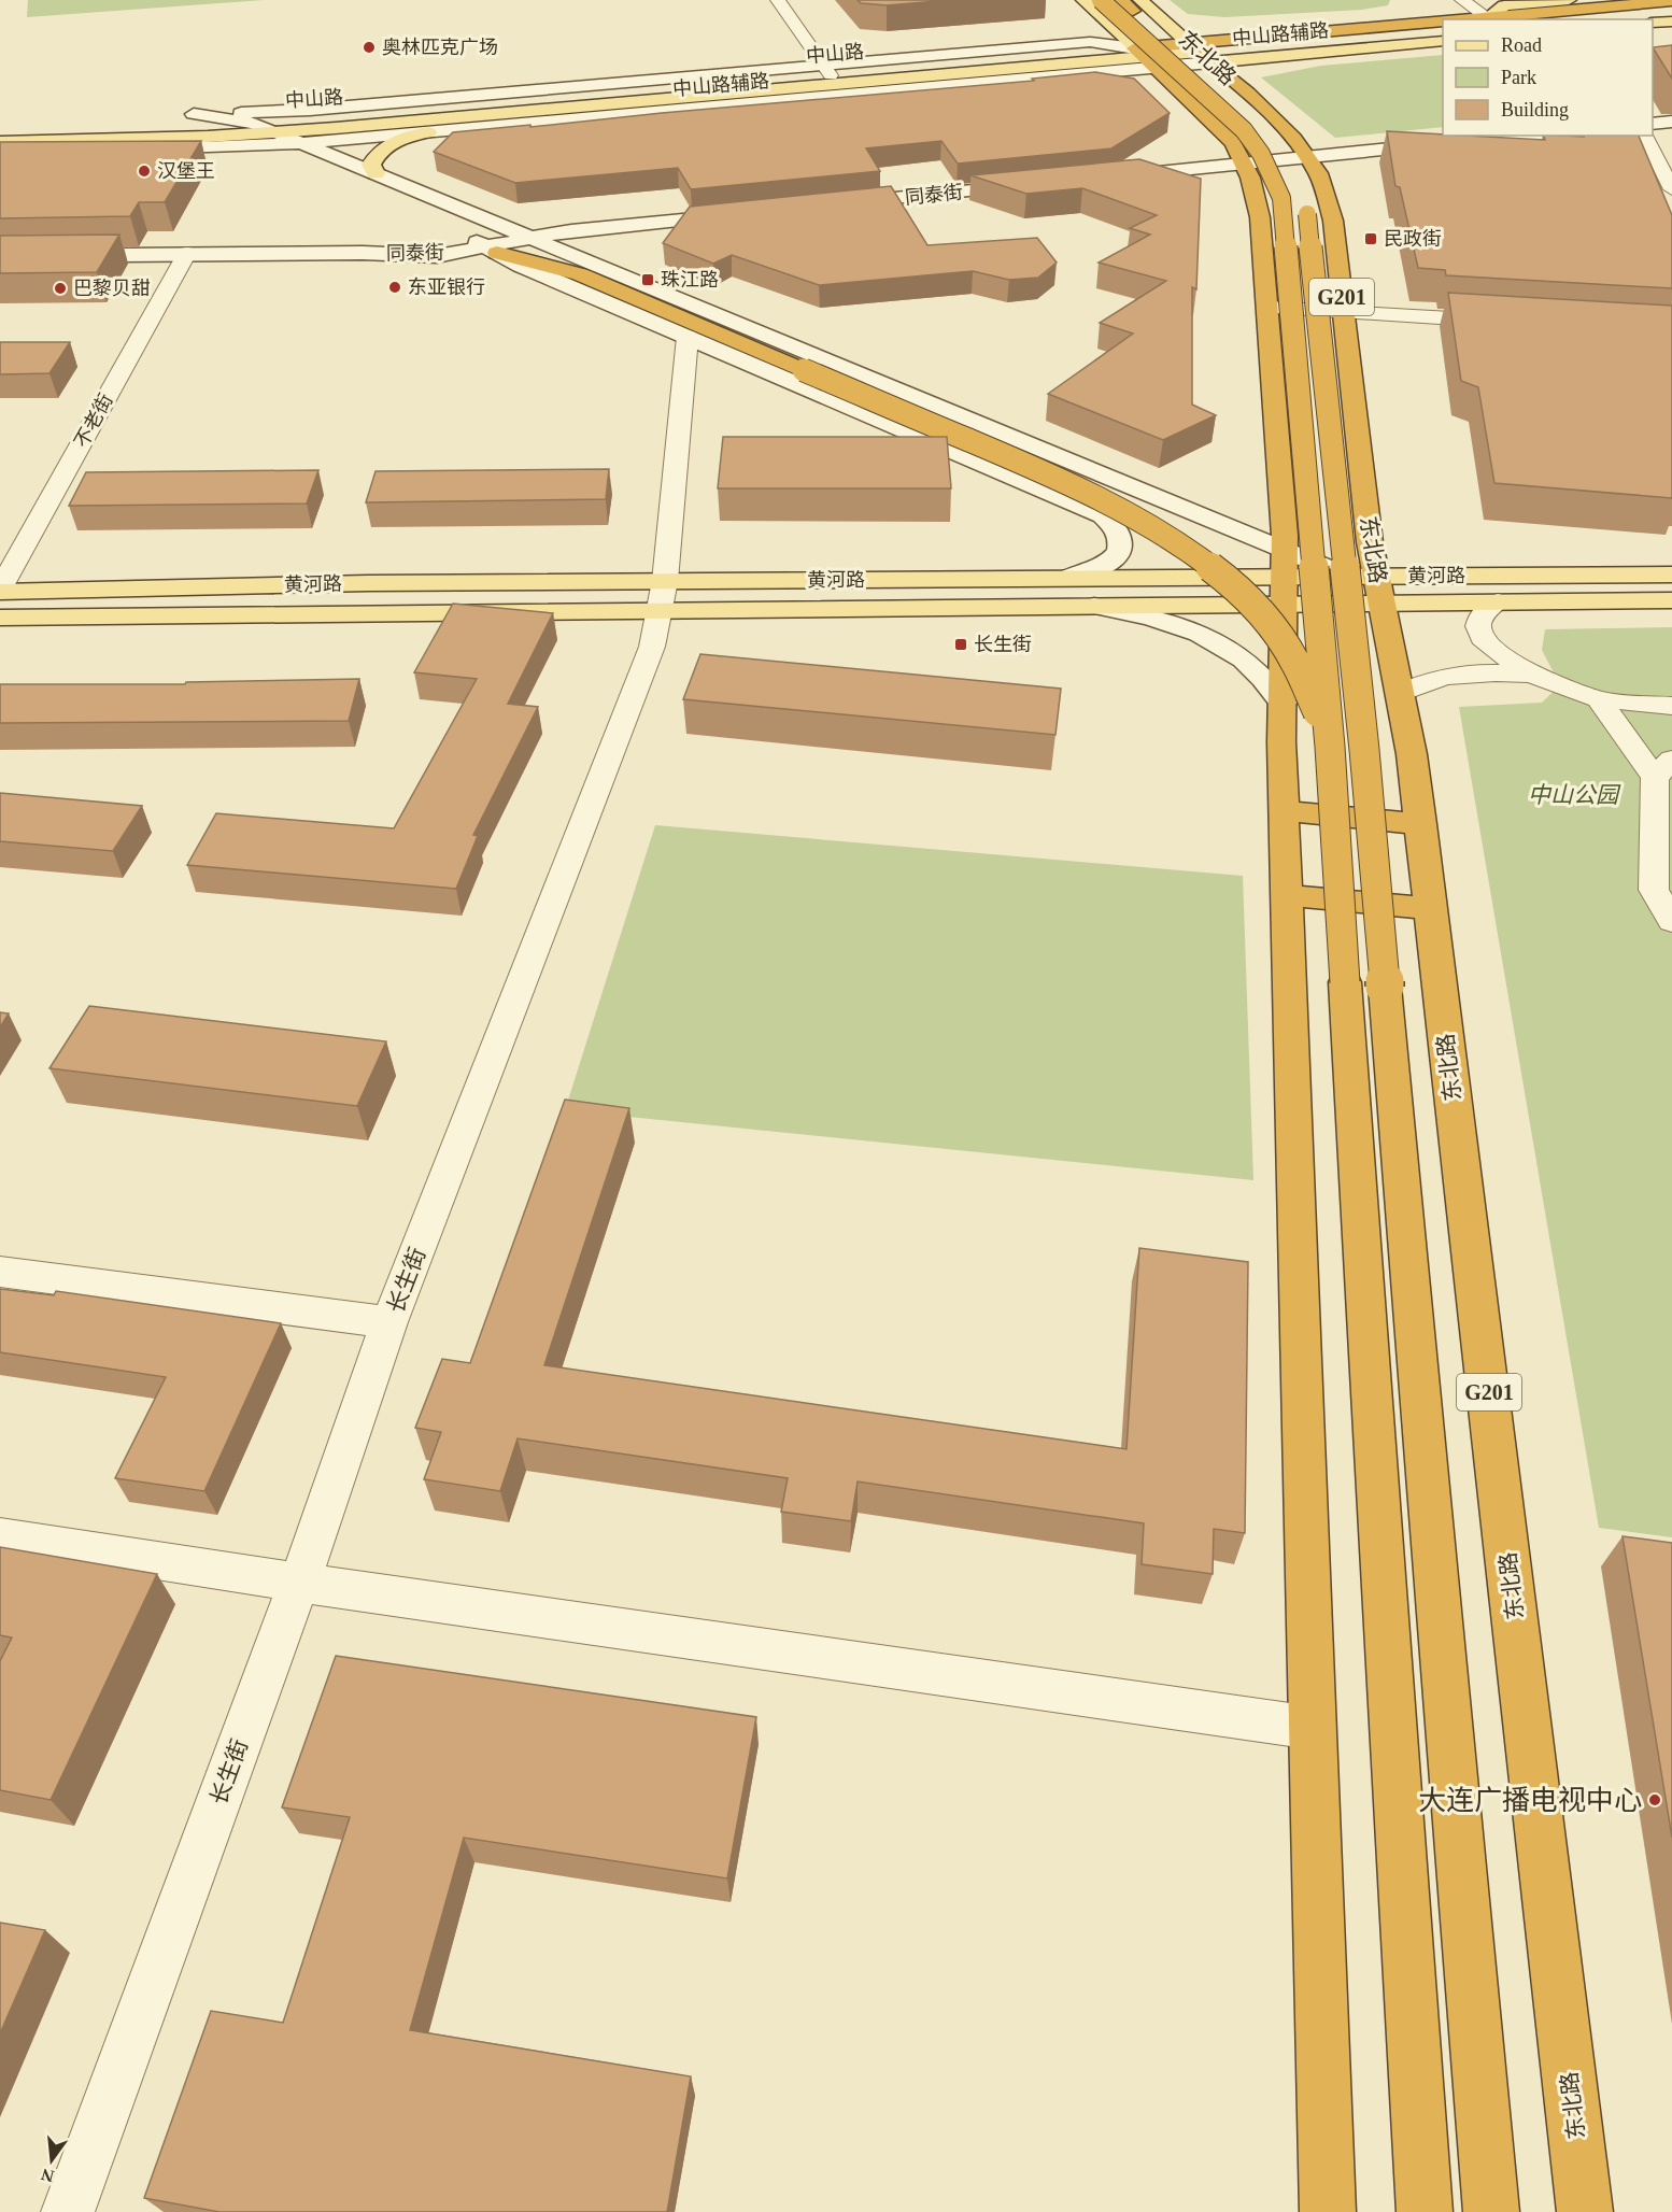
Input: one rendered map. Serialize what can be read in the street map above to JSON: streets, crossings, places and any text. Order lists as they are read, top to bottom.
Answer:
{
  "streets": {
    "highway": ["中山路", "东北路", "G201"],
    "main road": ["中山路辅路", "同泰街", "黄河路"],
    "street": ["不老街", "长生街"]
  },
  "crossings": [
    ["中山路辅路", "中山路"],
    ["中山路辅路", "东北路"],
    ["中山路", "东北路"],
    ["东北路", "黄河路"],
    ["同泰街", "不老街"],
    ["不老街", "黄河路"],
    ["黄河路", "长生街"]
  ],
  "parks": ["中山公园"],
  "places": {
    "other": [
      "奥林匹克广场",
      "汉堡王",
      "东亚银行",
      "巴黎贝甜",
      "大连广播电视中心"
    ],
    "transit": ["民政街", "珠江路", "长生街"]
  },
  "legend": ["Road", "Park", "Building"],
  "north": "bottom"
}
